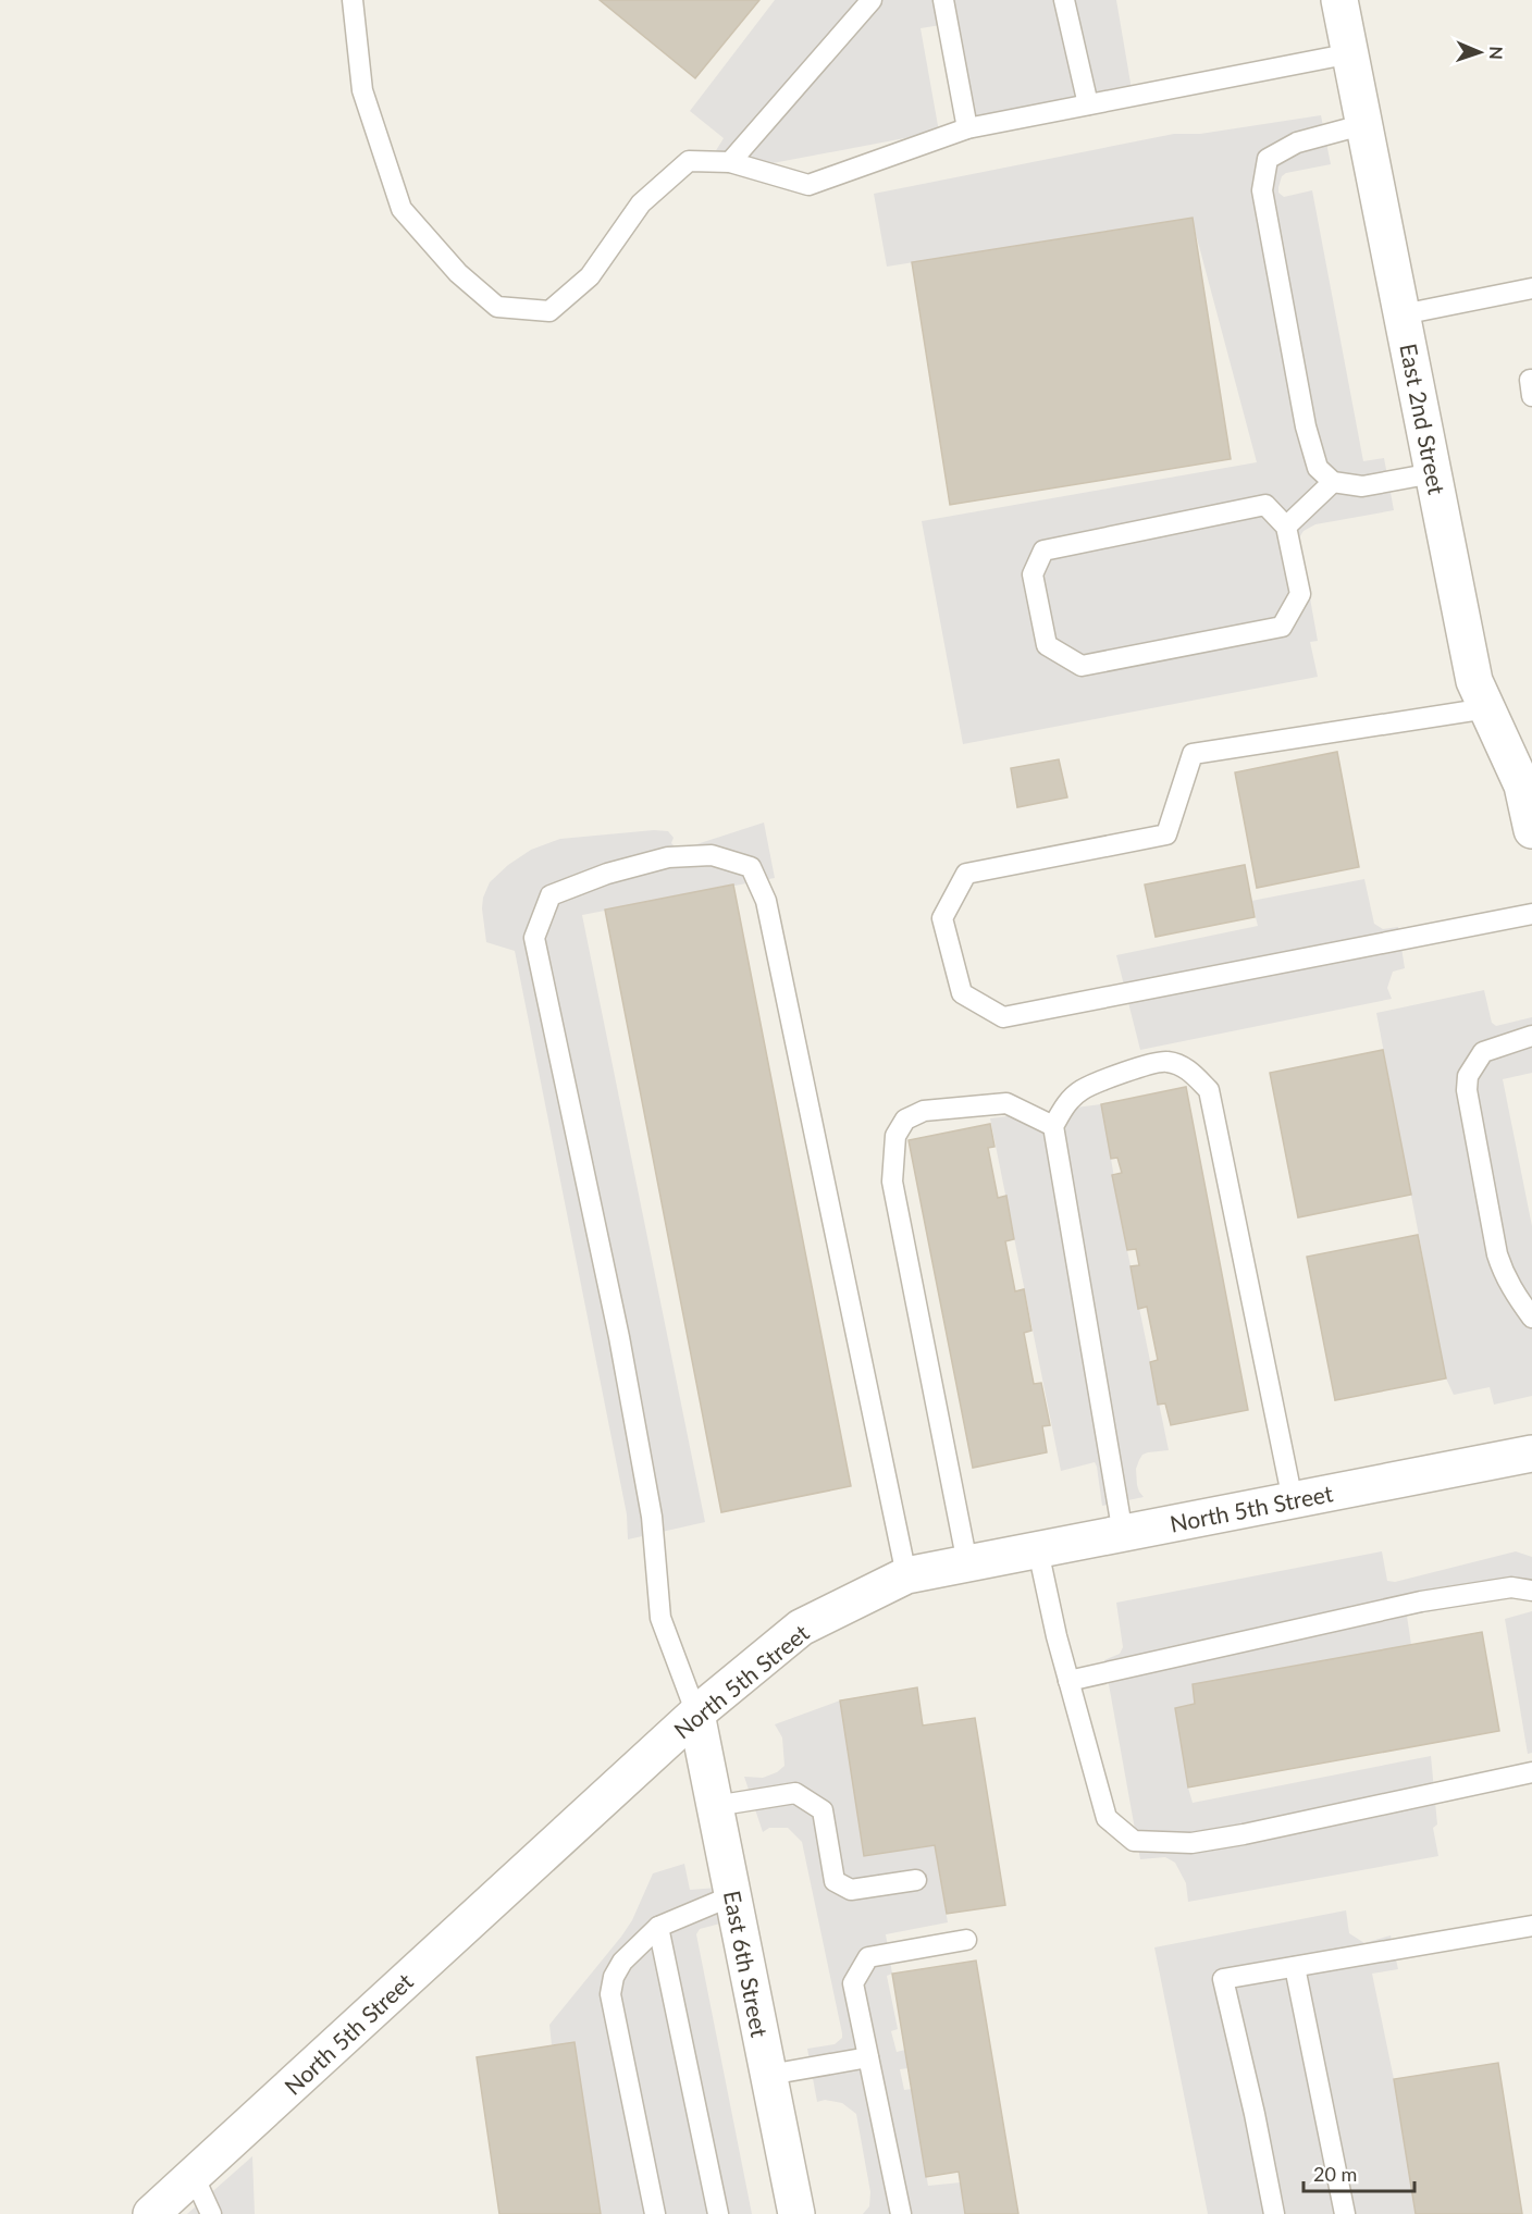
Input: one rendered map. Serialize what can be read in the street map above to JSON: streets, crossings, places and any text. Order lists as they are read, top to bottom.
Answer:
{
  "streets": {
    "street": ["East 2nd Street", "North 5th Street", "East 6th Street"]
  },
  "crossings": [
    ["North 5th Street", "East 6th Street"]
  ],
  "scale_bar": "20 m",
  "north": "right"
}
